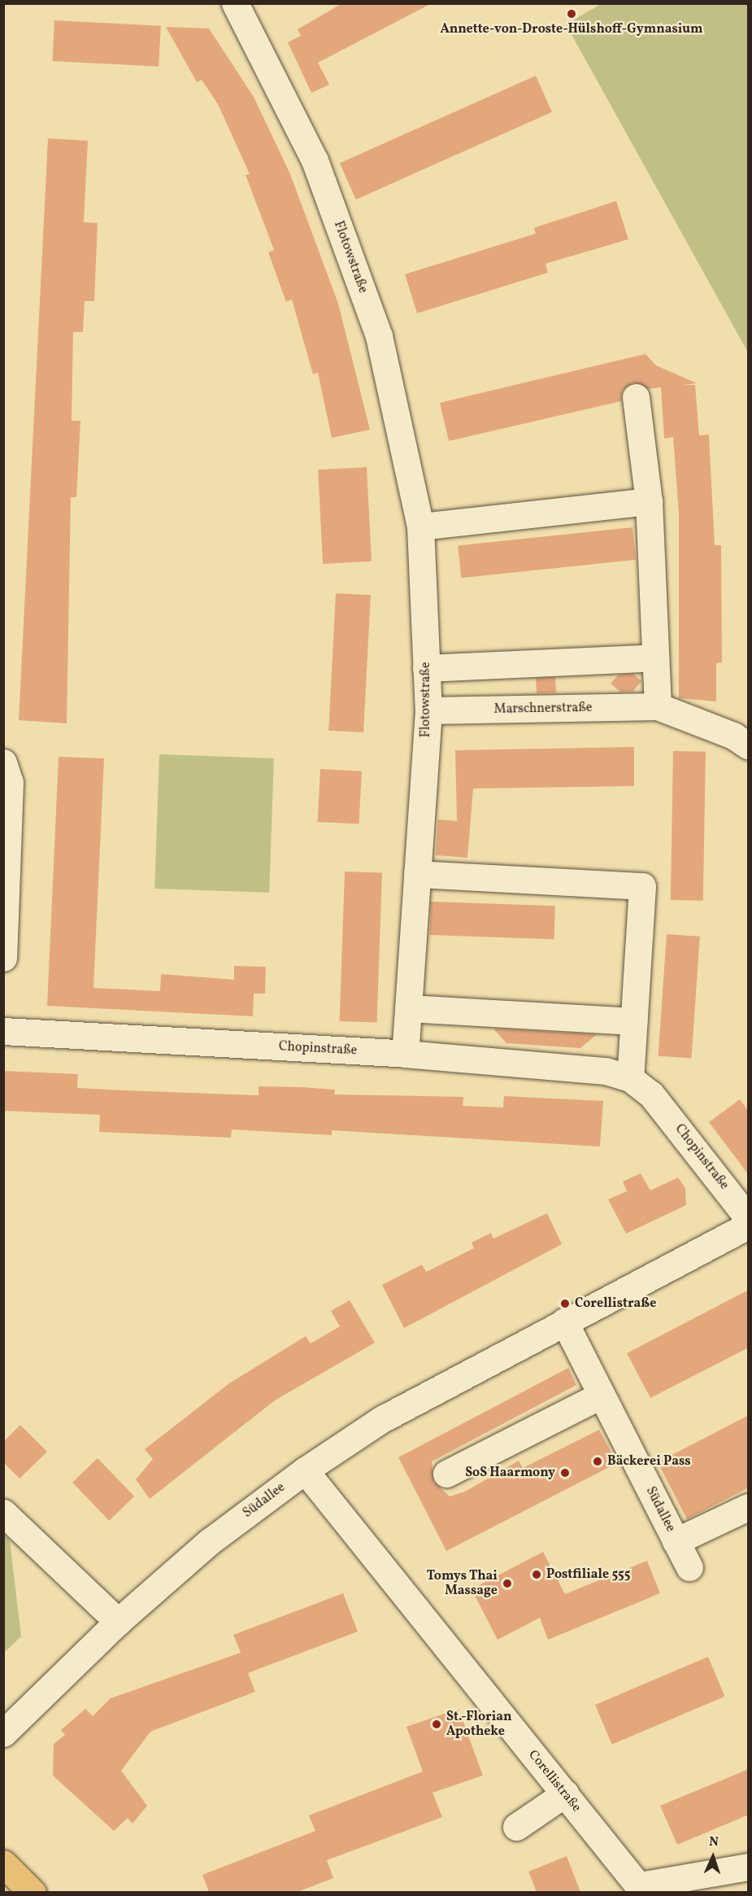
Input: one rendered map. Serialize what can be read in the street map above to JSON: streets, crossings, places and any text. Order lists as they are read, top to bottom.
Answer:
{
  "streets": {
    "street": [
      "Flotowstraße",
      "Marschnerstraße",
      "Chopinstraße",
      "Südallee",
      "Corellistraße"
    ]
  },
  "crossings": [
    ["Flotowstraße", "Marschnerstraße"],
    ["Flotowstraße", "Chopinstraße"],
    ["Südallee", "Corellistraße"]
  ],
  "places": [
    "Annette-von-Droste-Hülshoff-Gymnasium",
    "Corellistraße",
    "Bäckerei Pass",
    "SoS Haarmony",
    "Postfiliale 555",
    "Tomys Thai Massage",
    "St.-Florian Apotheke"
  ],
  "north": "top"
}
